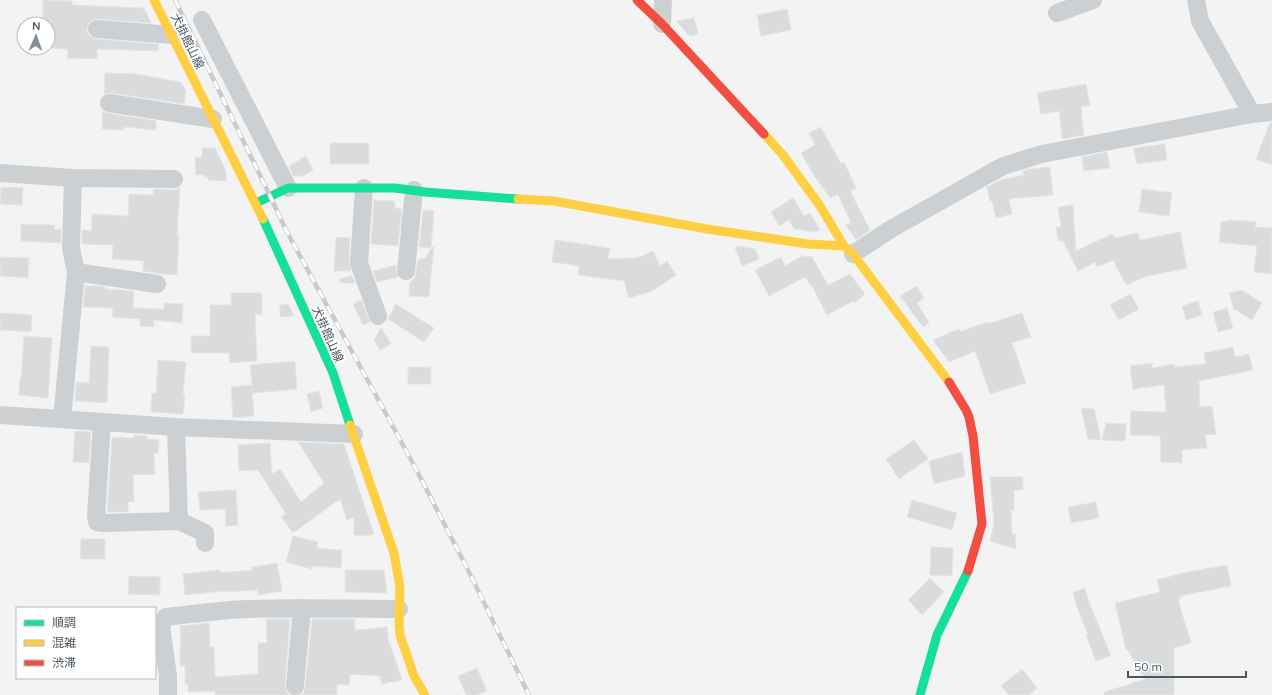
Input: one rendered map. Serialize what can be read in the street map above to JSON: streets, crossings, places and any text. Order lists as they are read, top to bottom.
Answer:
{
  "streets": {
    "street": ["犬掛館山線"]
  },
  "legend": ["順調", "混雑", "渋滞"],
  "scale_bar": "50 m",
  "north": "top"
}
